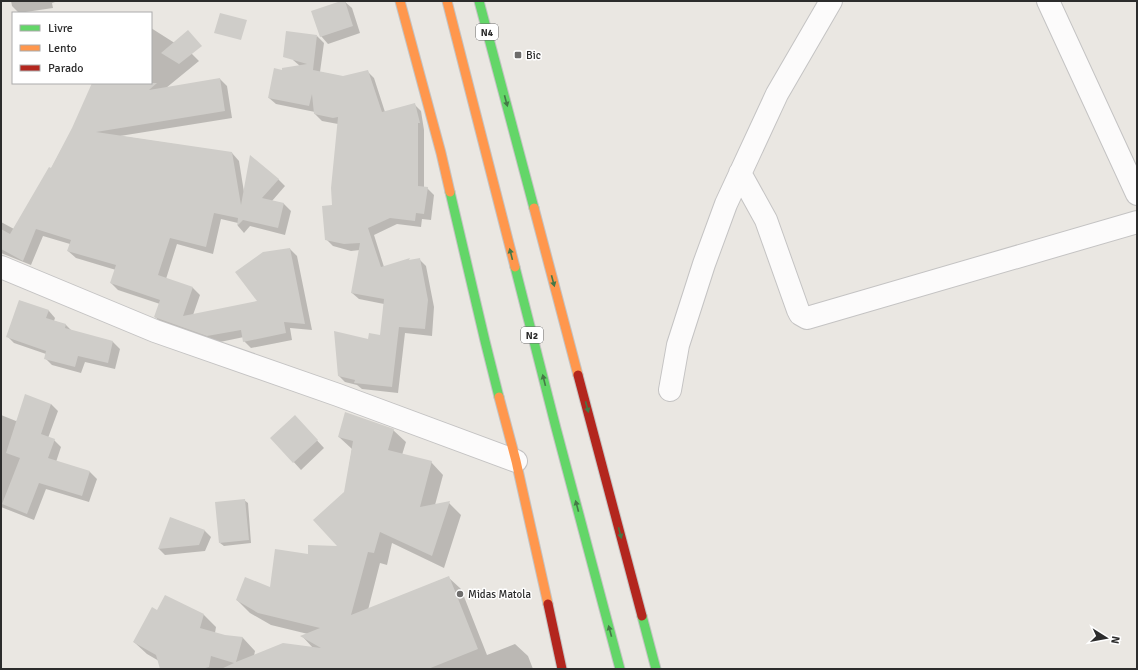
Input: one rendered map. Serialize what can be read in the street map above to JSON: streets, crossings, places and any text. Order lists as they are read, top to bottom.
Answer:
{
  "streets": {
    "main road": ["N4", "N2"]
  },
  "places": {
    "transit": ["Bic"],
    "other": ["Midas Matola"]
  },
  "legend": ["Livre", "Lento", "Parado"],
  "north": "right"
}
